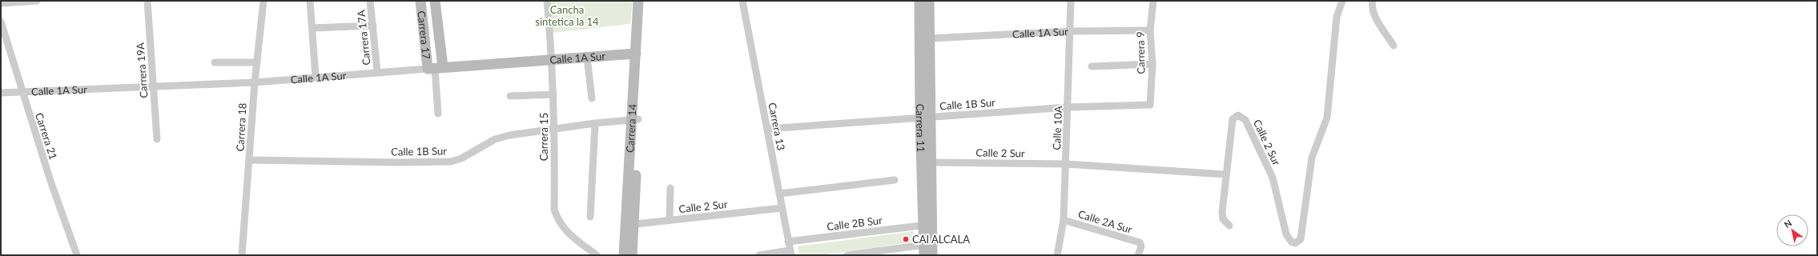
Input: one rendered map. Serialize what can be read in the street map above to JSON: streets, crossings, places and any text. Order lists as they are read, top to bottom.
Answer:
{
  "streets": {
    "street": [
      "Calle 1A Sur",
      "Carrera 17",
      "Carrera 17A",
      "Carrera 9",
      "Carrera 19A",
      "Calle 1B Sur",
      "Carrera 13",
      "Carrera 18",
      "Carrera 14",
      "Carrera 11",
      "Calle 10A",
      "Carrera 21",
      "Carrera 15",
      "Calle 2 Sur",
      "Calle 2A Sur",
      "Calle 2B Sur"
    ]
  },
  "crossings": [
    ["Calle 1A Sur", "Carrera 17"],
    ["Calle 1A Sur", "Carrera 17A"],
    ["Calle 1A Sur", "Carrera 9"],
    ["Calle 1A Sur", "Carrera 19A"],
    ["Calle 1A Sur", "Carrera 18"],
    ["Calle 1A Sur", "Carrera 14"],
    ["Calle 1A Sur", "Carrera 11"],
    ["Calle 1A Sur", "Calle 10A"],
    ["Calle 1A Sur", "Carrera 21"],
    ["Calle 1A Sur", "Carrera 15"],
    ["Carrera 9", "Calle 1B Sur"],
    ["Calle 1B Sur", "Carrera 13"],
    ["Calle 1B Sur", "Carrera 18"],
    ["Calle 1B Sur", "Carrera 14"],
    ["Calle 1B Sur", "Carrera 11"],
    ["Calle 1B Sur", "Calle 10A"],
    ["Calle 1B Sur", "Carrera 15"],
    ["Carrera 13", "Calle 2 Sur"],
    ["Carrera 13", "Calle 2B Sur"],
    ["Carrera 14", "Calle 2 Sur"],
    ["Carrera 11", "Calle 2 Sur"],
    ["Carrera 11", "Calle 2B Sur"],
    ["Calle 10A", "Calle 2 Sur"],
    ["Calle 10A", "Calle 2A Sur"]
  ],
  "parks": ["Cancha sintetica la 14"],
  "places": ["CAI ALCALA"],
  "north": "top left"
}
